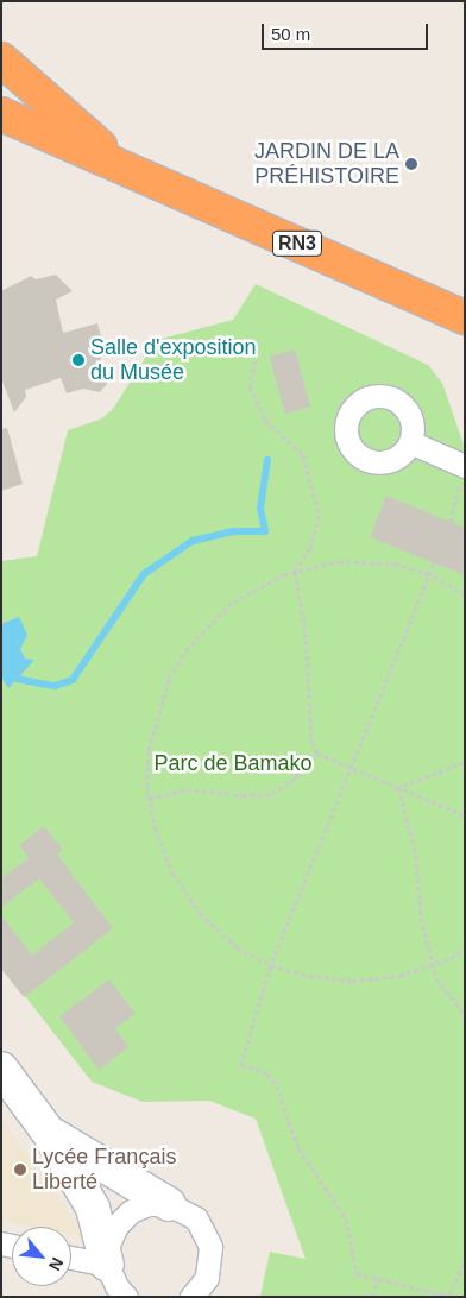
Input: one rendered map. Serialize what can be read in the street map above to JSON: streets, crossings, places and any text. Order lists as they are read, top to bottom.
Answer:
{
  "streets": {
    "highway": ["RN3"]
  },
  "parks": ["Parc de Bamako"],
  "places": ["JARDIN DE LA PRÉHISTOIRE", "Salle d'exposition du Musée", "Lycée Français Liberté"],
  "scale_bar": "50 m",
  "north": "bottom right"
}
